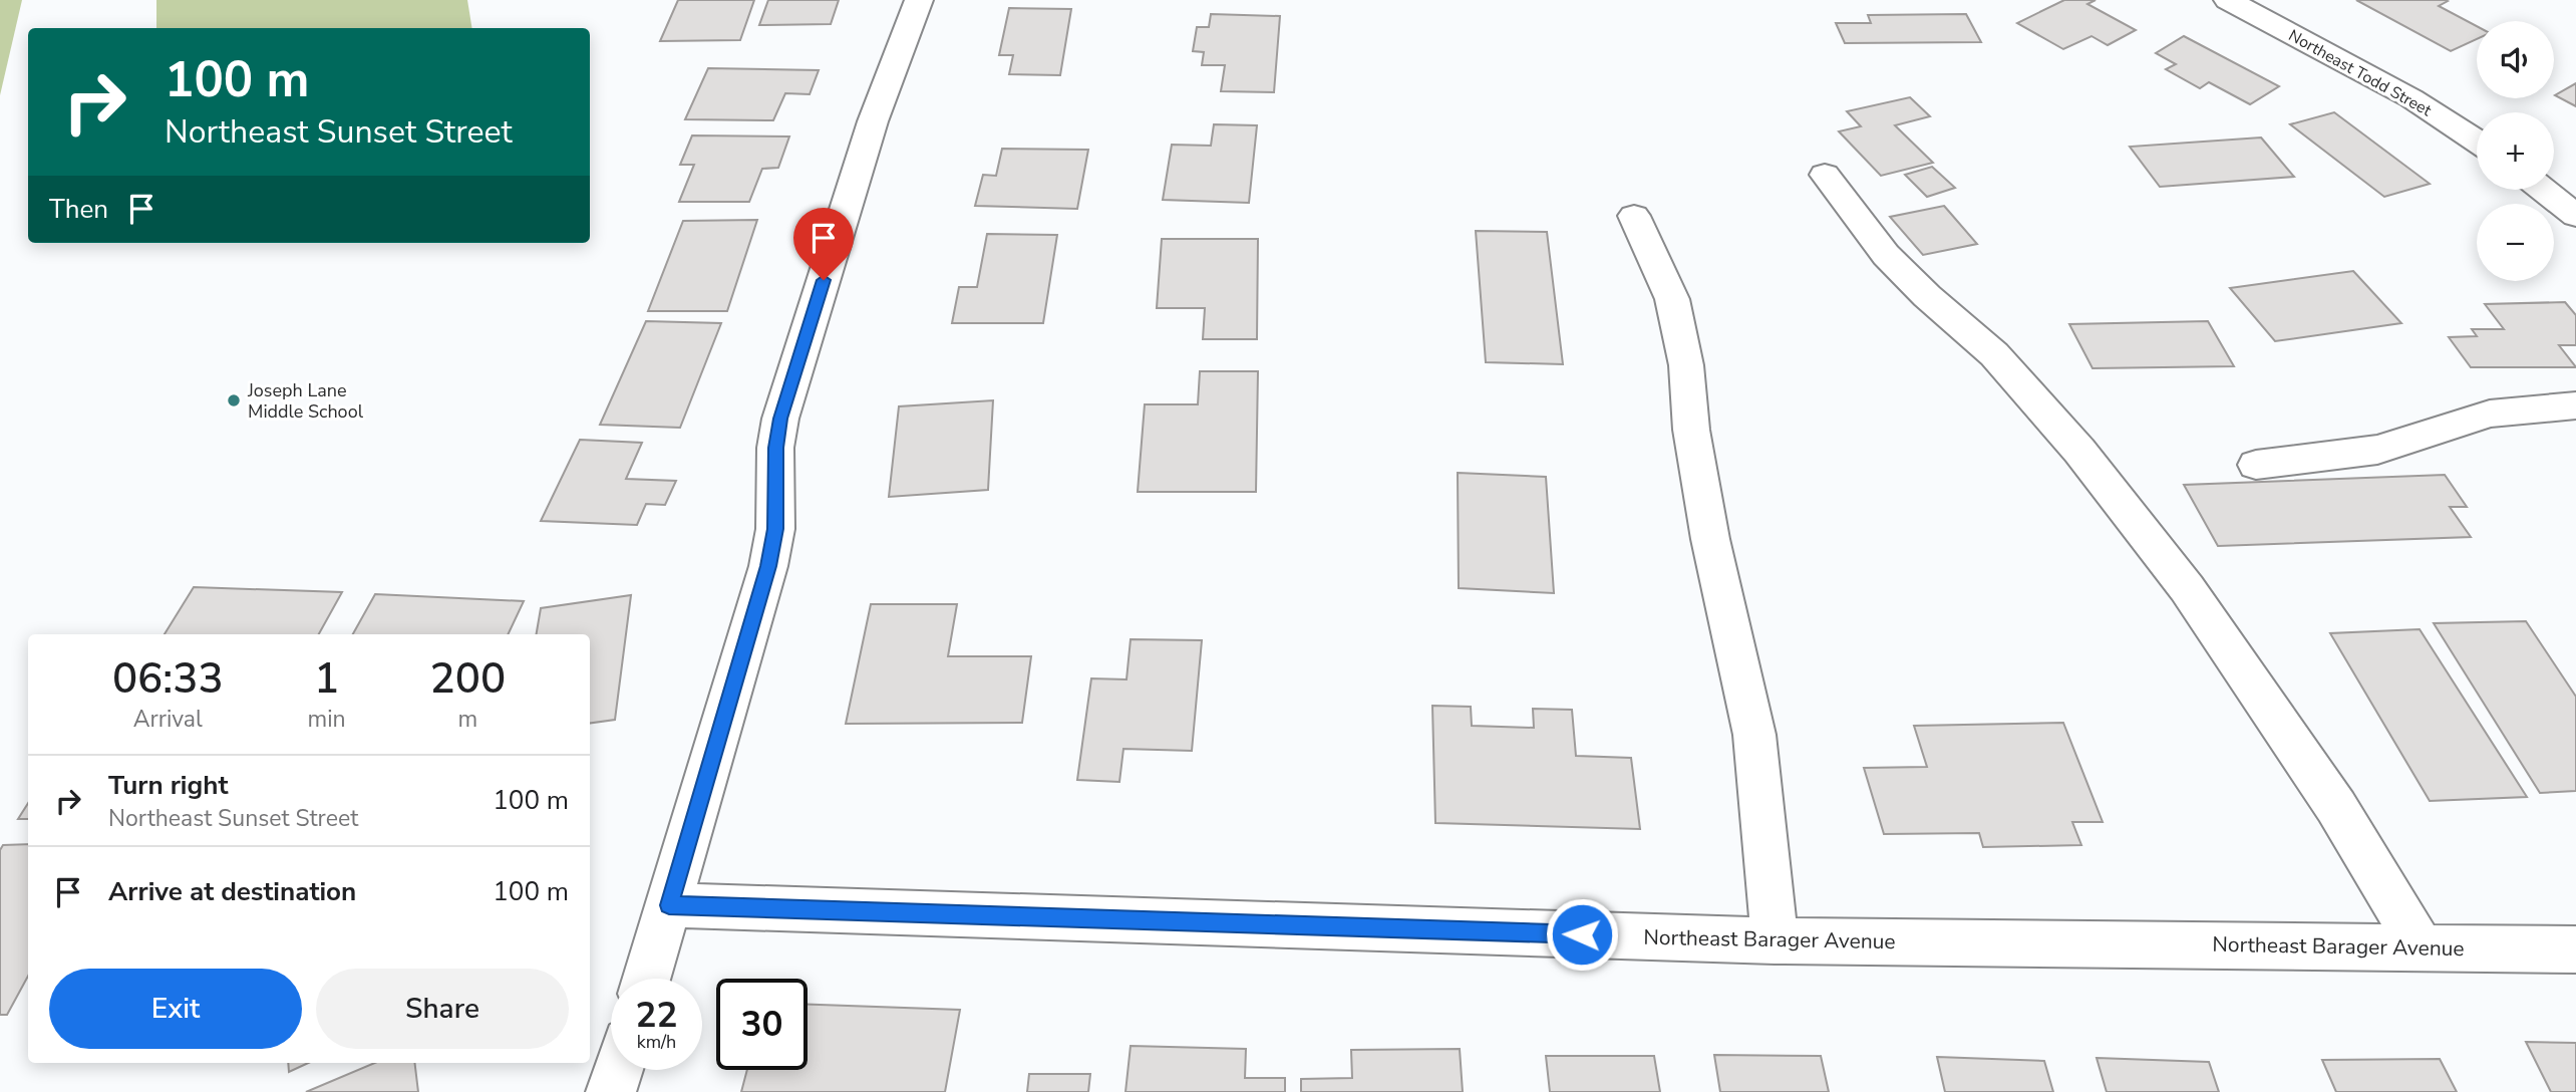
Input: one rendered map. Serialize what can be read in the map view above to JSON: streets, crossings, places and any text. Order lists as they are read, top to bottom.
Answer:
{
  "streets": {
    "street": ["Northeast Todd Street", "Northeast Barager Avenue"]
  },
  "places": ["Joseph Lane Middle School"],
  "page": {
    "map_buttons": ["+", "−"],
    "turn": ["100 m", "Northeast Sunset Street"],
    "then": "Then",
    "eta": [
      "06:33",
      "Arrival",
      "1",
      "min",
      "200",
      "m"
    ],
    "list": [
      {
        "name": "Turn right",
        "note": "Northeast Sunset Street",
        "value": "100 m"
      },
      {
        "name": "Arrive at destination",
        "value": "100 m"
      }
    ],
    "buttons": ["Exit", "Share"],
    "speed": "22 km/h",
    "limit": "30"
  }
}
